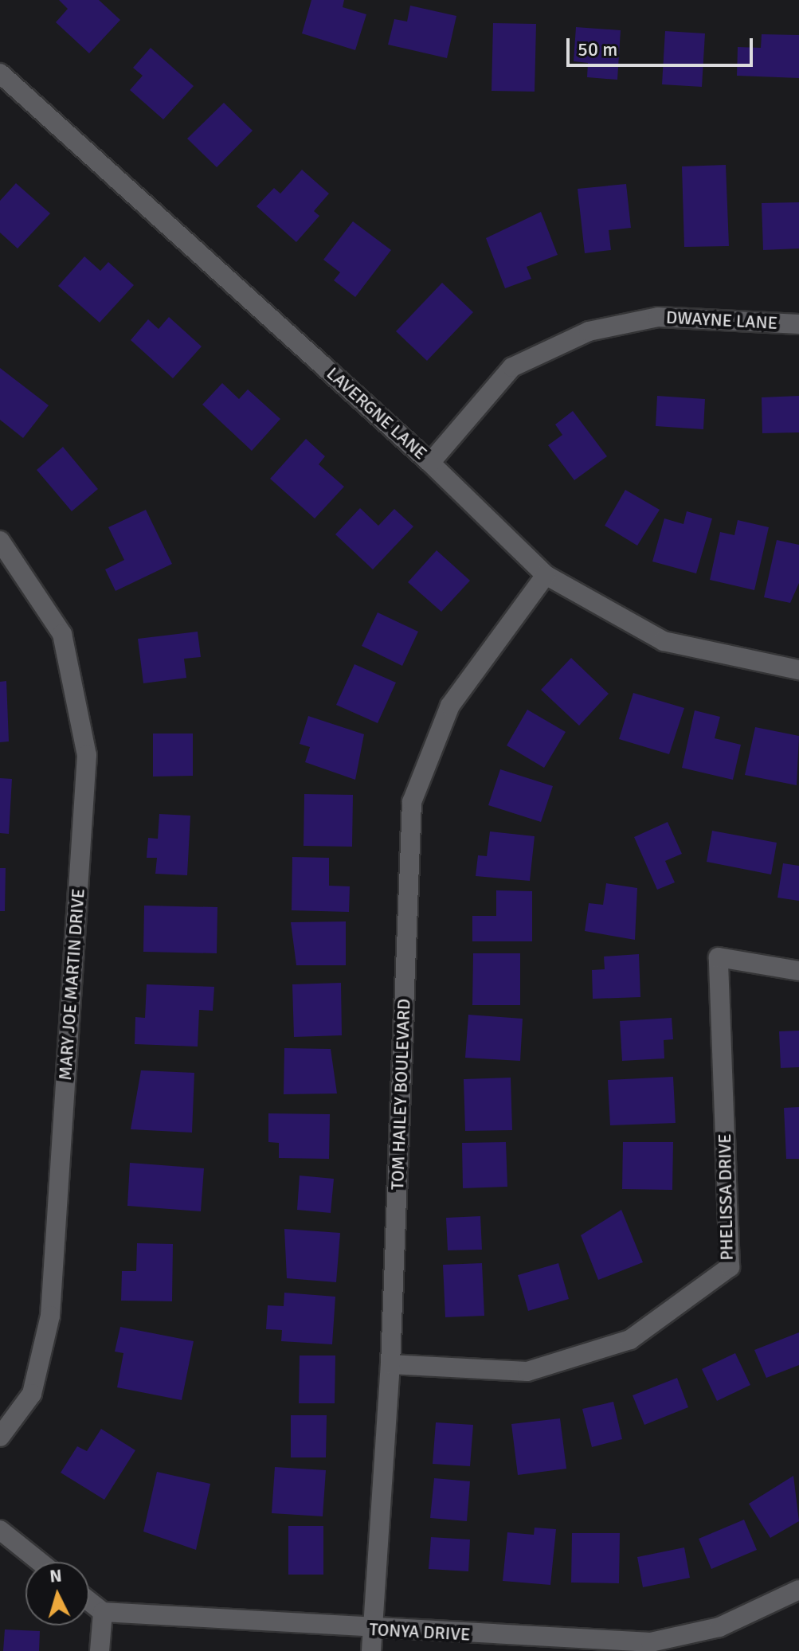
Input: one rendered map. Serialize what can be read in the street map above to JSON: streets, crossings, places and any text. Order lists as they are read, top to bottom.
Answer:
{
  "streets": {
    "street": [
      "DWAYNE LANE",
      "LAVERGNE LANE",
      "MARY JOE MARTIN DRIVE",
      "TOM HAILEY BOULEVARD",
      "PHELISSA DRIVE",
      "TONYA DRIVE"
    ]
  },
  "crossings": [
    ["DWAYNE LANE", "LAVERGNE LANE"],
    ["LAVERGNE LANE", "TOM HAILEY BOULEVARD"],
    ["TOM HAILEY BOULEVARD", "PHELISSA DRIVE"],
    ["TOM HAILEY BOULEVARD", "TONYA DRIVE"]
  ],
  "scale_bar": "50 m",
  "north": "top"
}
